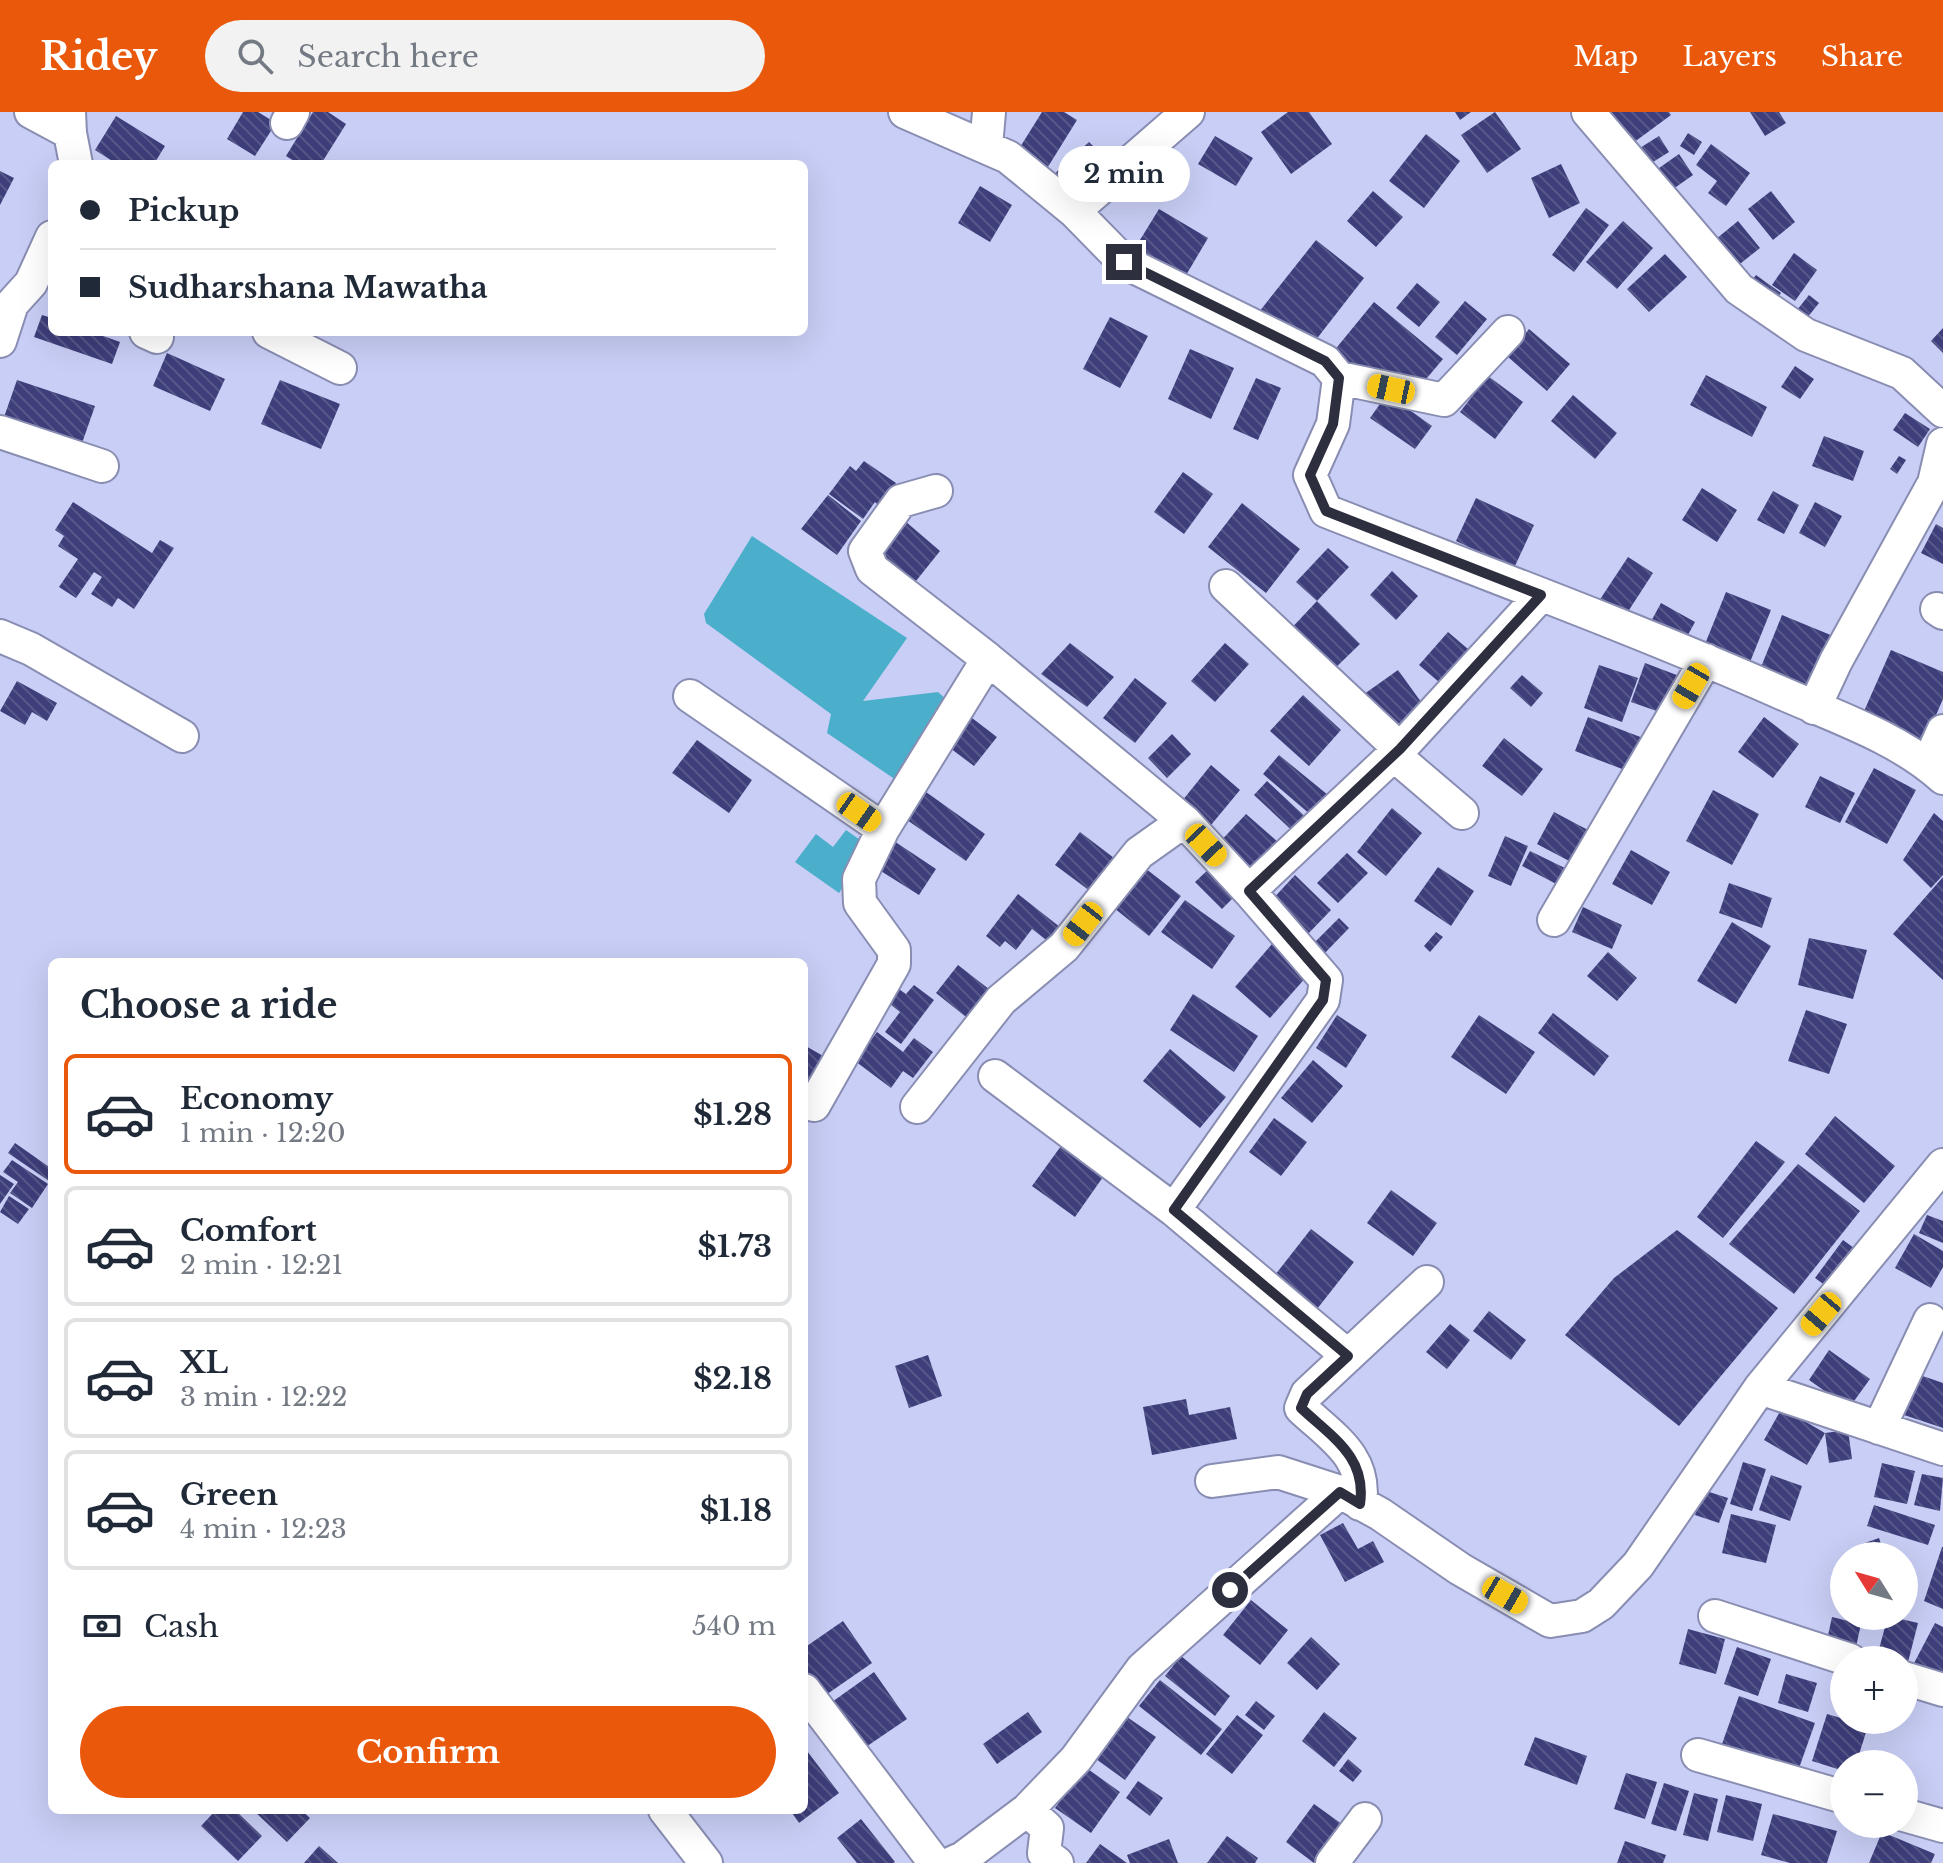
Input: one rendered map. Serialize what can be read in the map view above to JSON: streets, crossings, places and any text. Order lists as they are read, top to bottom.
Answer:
{
  "north": "top left",
  "page": {
    "header": "Ridey",
    "search": "Search here",
    "nav": ["Map", "Layers", "Share"],
    "bubble": "2 min",
    "banner": ["Pickup", "Sudharshana Mawatha"],
    "heading": "Choose a ride",
    "list": [
      {
        "name": "Economy",
        "note": "1 min · 12:20",
        "value": "$1.28"
      },
      {
        "name": "Comfort",
        "note": "2 min · 12:21",
        "value": "$1.73"
      },
      {
        "name": "XL",
        "note": "3 min · 12:22",
        "value": "$2.18"
      },
      {
        "name": "Green",
        "note": "4 min · 12:23",
        "value": "$1.18"
      }
    ],
    "map_buttons": ["+", "−"],
    "pay": ["Cash", "540 m"],
    "buttons": "Confirm"
  }
}
